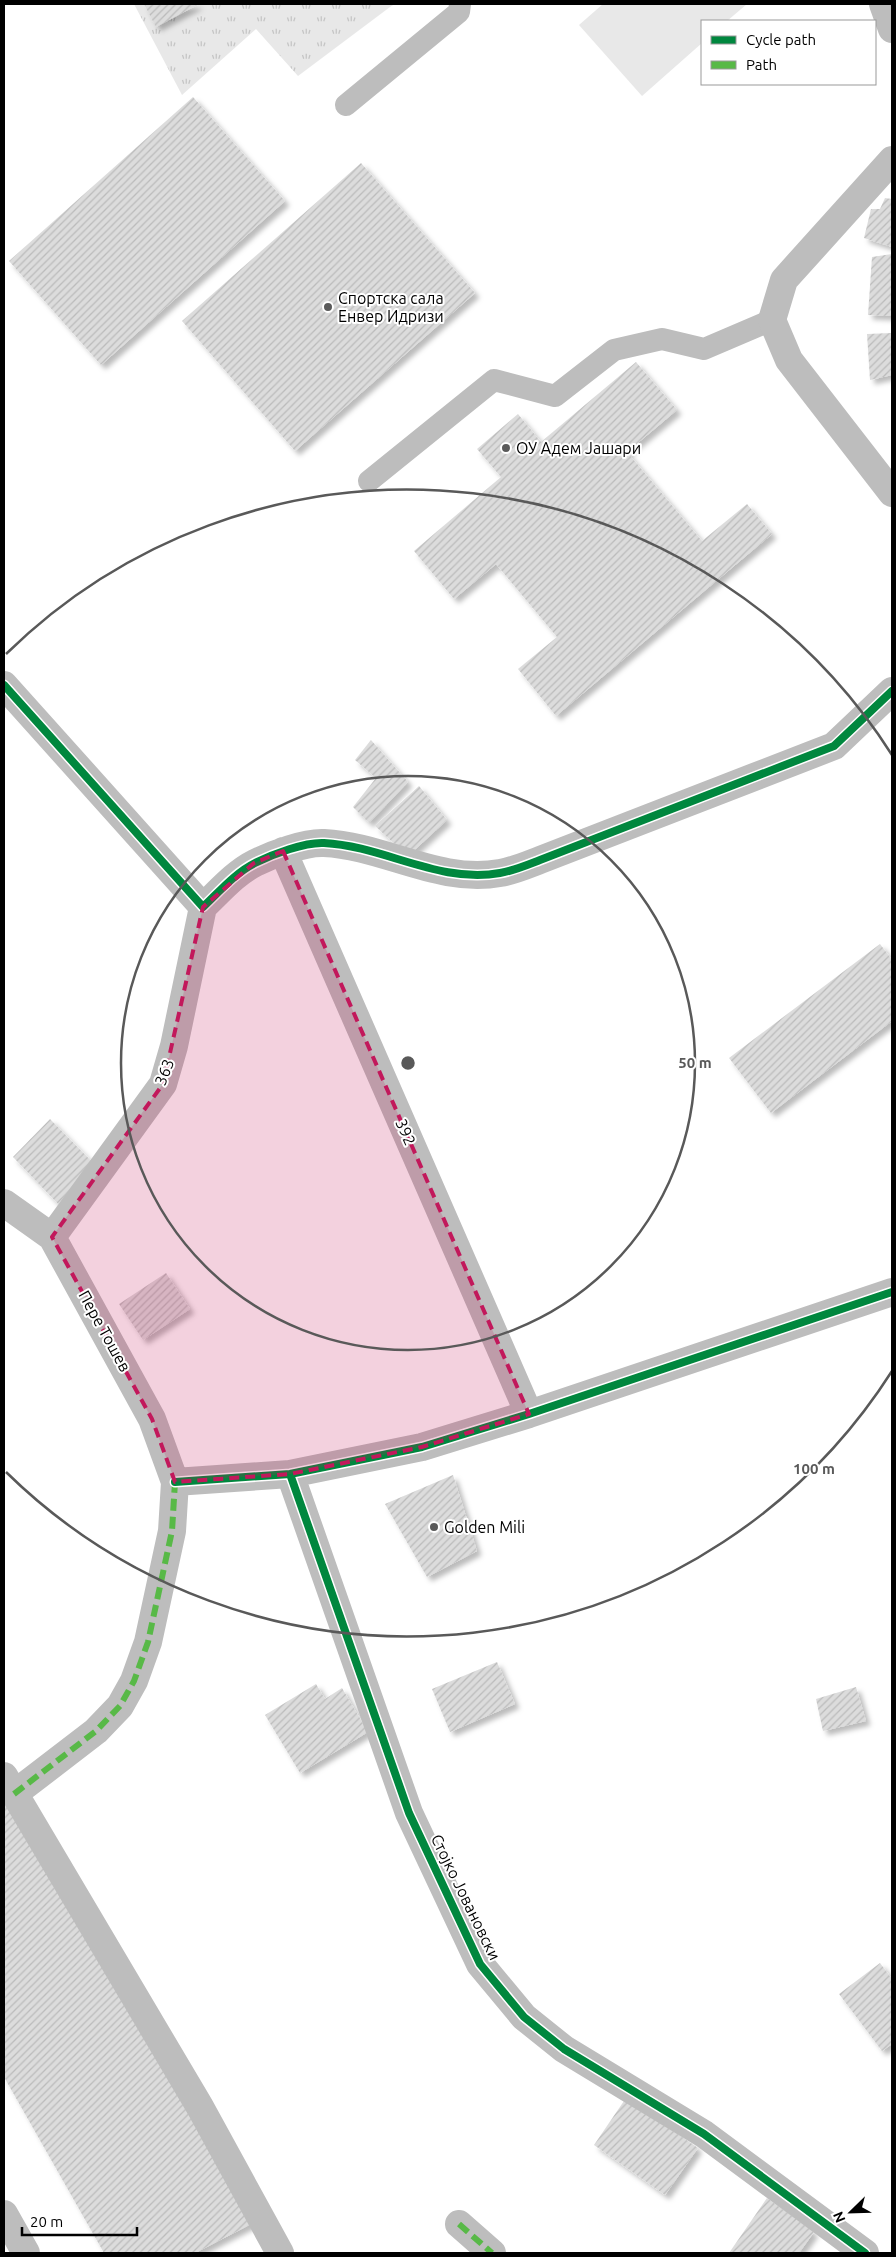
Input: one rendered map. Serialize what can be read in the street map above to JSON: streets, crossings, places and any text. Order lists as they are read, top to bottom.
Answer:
{
  "streets": {
    "street": [
      "363",
      "392",
      "Пере Тошев",
      "Стојко Јовановски"
    ]
  },
  "crossings": [
    ["363", "Пере Тошев"]
  ],
  "places": ["Спортска сала Енвер Идризи", "ОУ Адем Јашари", "Golden Mili"],
  "legend": ["Cycle path", "Path"],
  "scale_bar": "20 m",
  "north": "bottom left",
  "rings": ["50 m", "100 m"]
}
